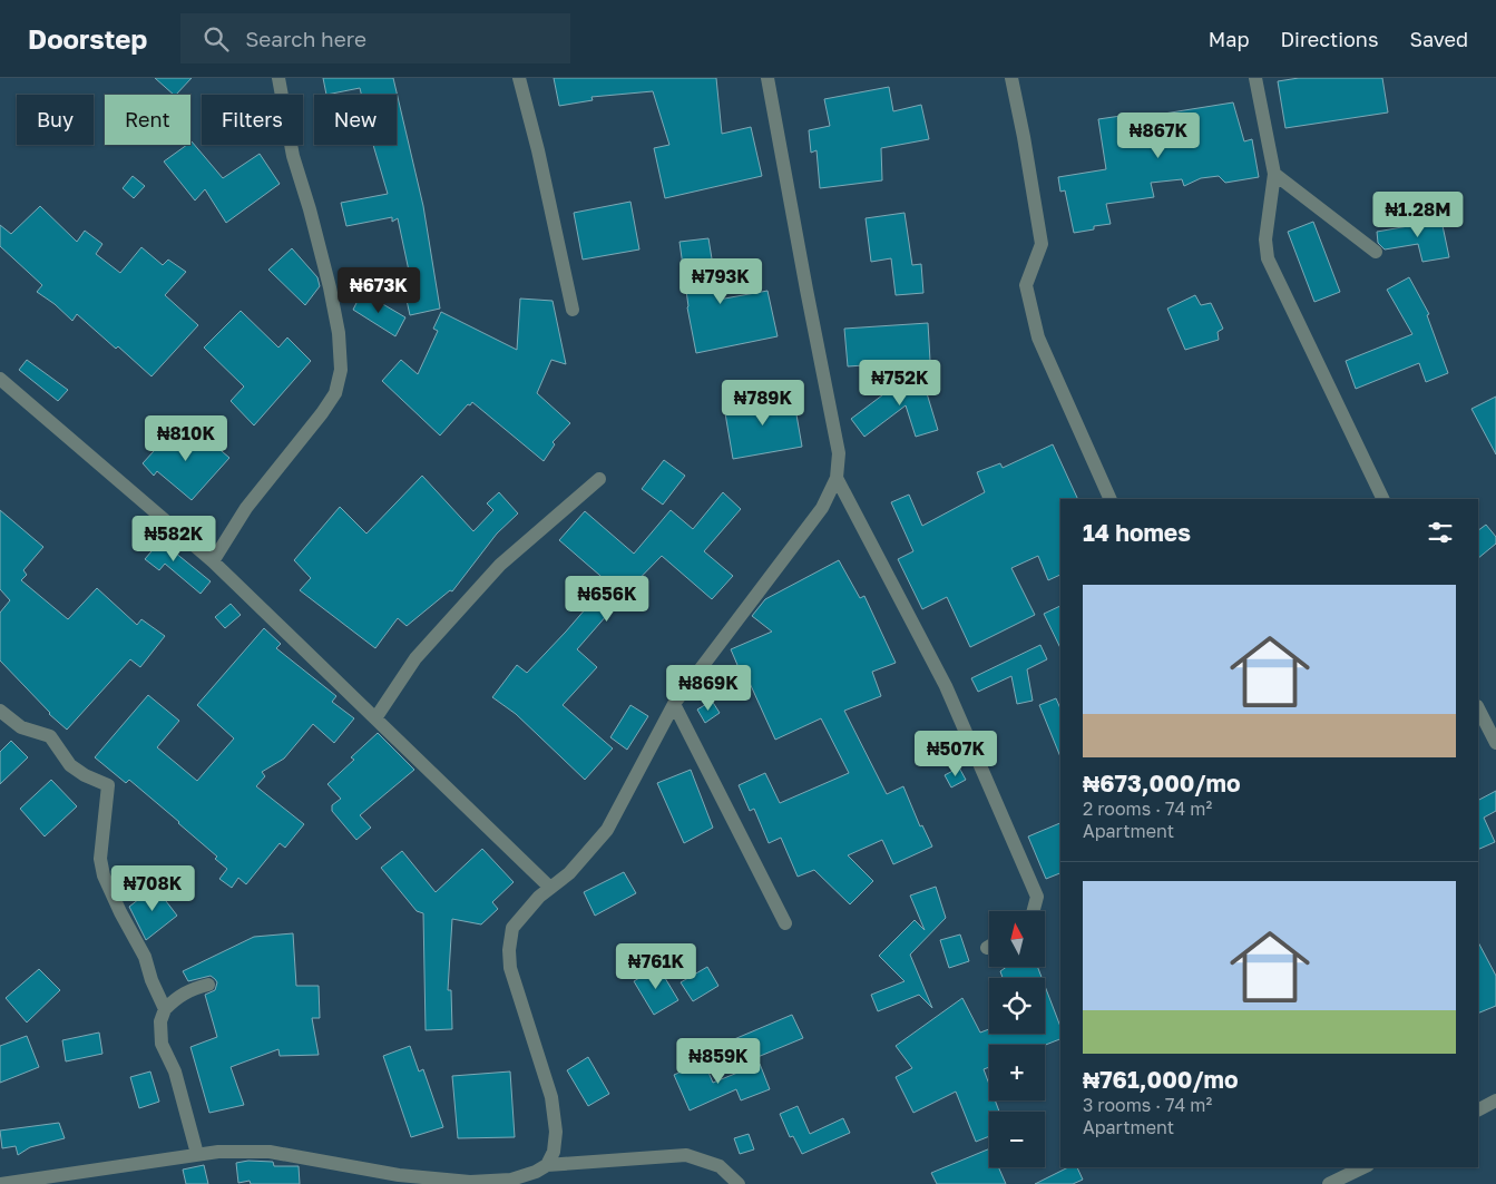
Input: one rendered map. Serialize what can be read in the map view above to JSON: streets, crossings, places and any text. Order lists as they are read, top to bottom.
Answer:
{
  "north": "top",
  "page": {
    "header": "Doorstep",
    "search": "Search here",
    "nav": ["Map", "Directions", "Saved"],
    "chip": [
      "Buy",
      "Rent",
      "Filters",
      "New"
    ],
    "price": [
      "₦867K",
      "₦1.28M",
      "₦793K",
      "₦673K",
      "₦752K",
      "₦789K",
      "₦810K",
      "₦582K",
      "₦656K",
      "₦869K",
      "₦507K",
      "₦708K",
      "₦761K",
      "₦859K"
    ],
    "heading": "14 homes",
    "list": [
      {
        "name": "₦673,000/mo",
        "note": "2 rooms · 74 m² · Apartment"
      },
      {
        "name": "₦761,000/mo",
        "note": "3 rooms · 74 m² · Apartment"
      }
    ],
    "map_buttons": ["+", "−"]
  }
}
